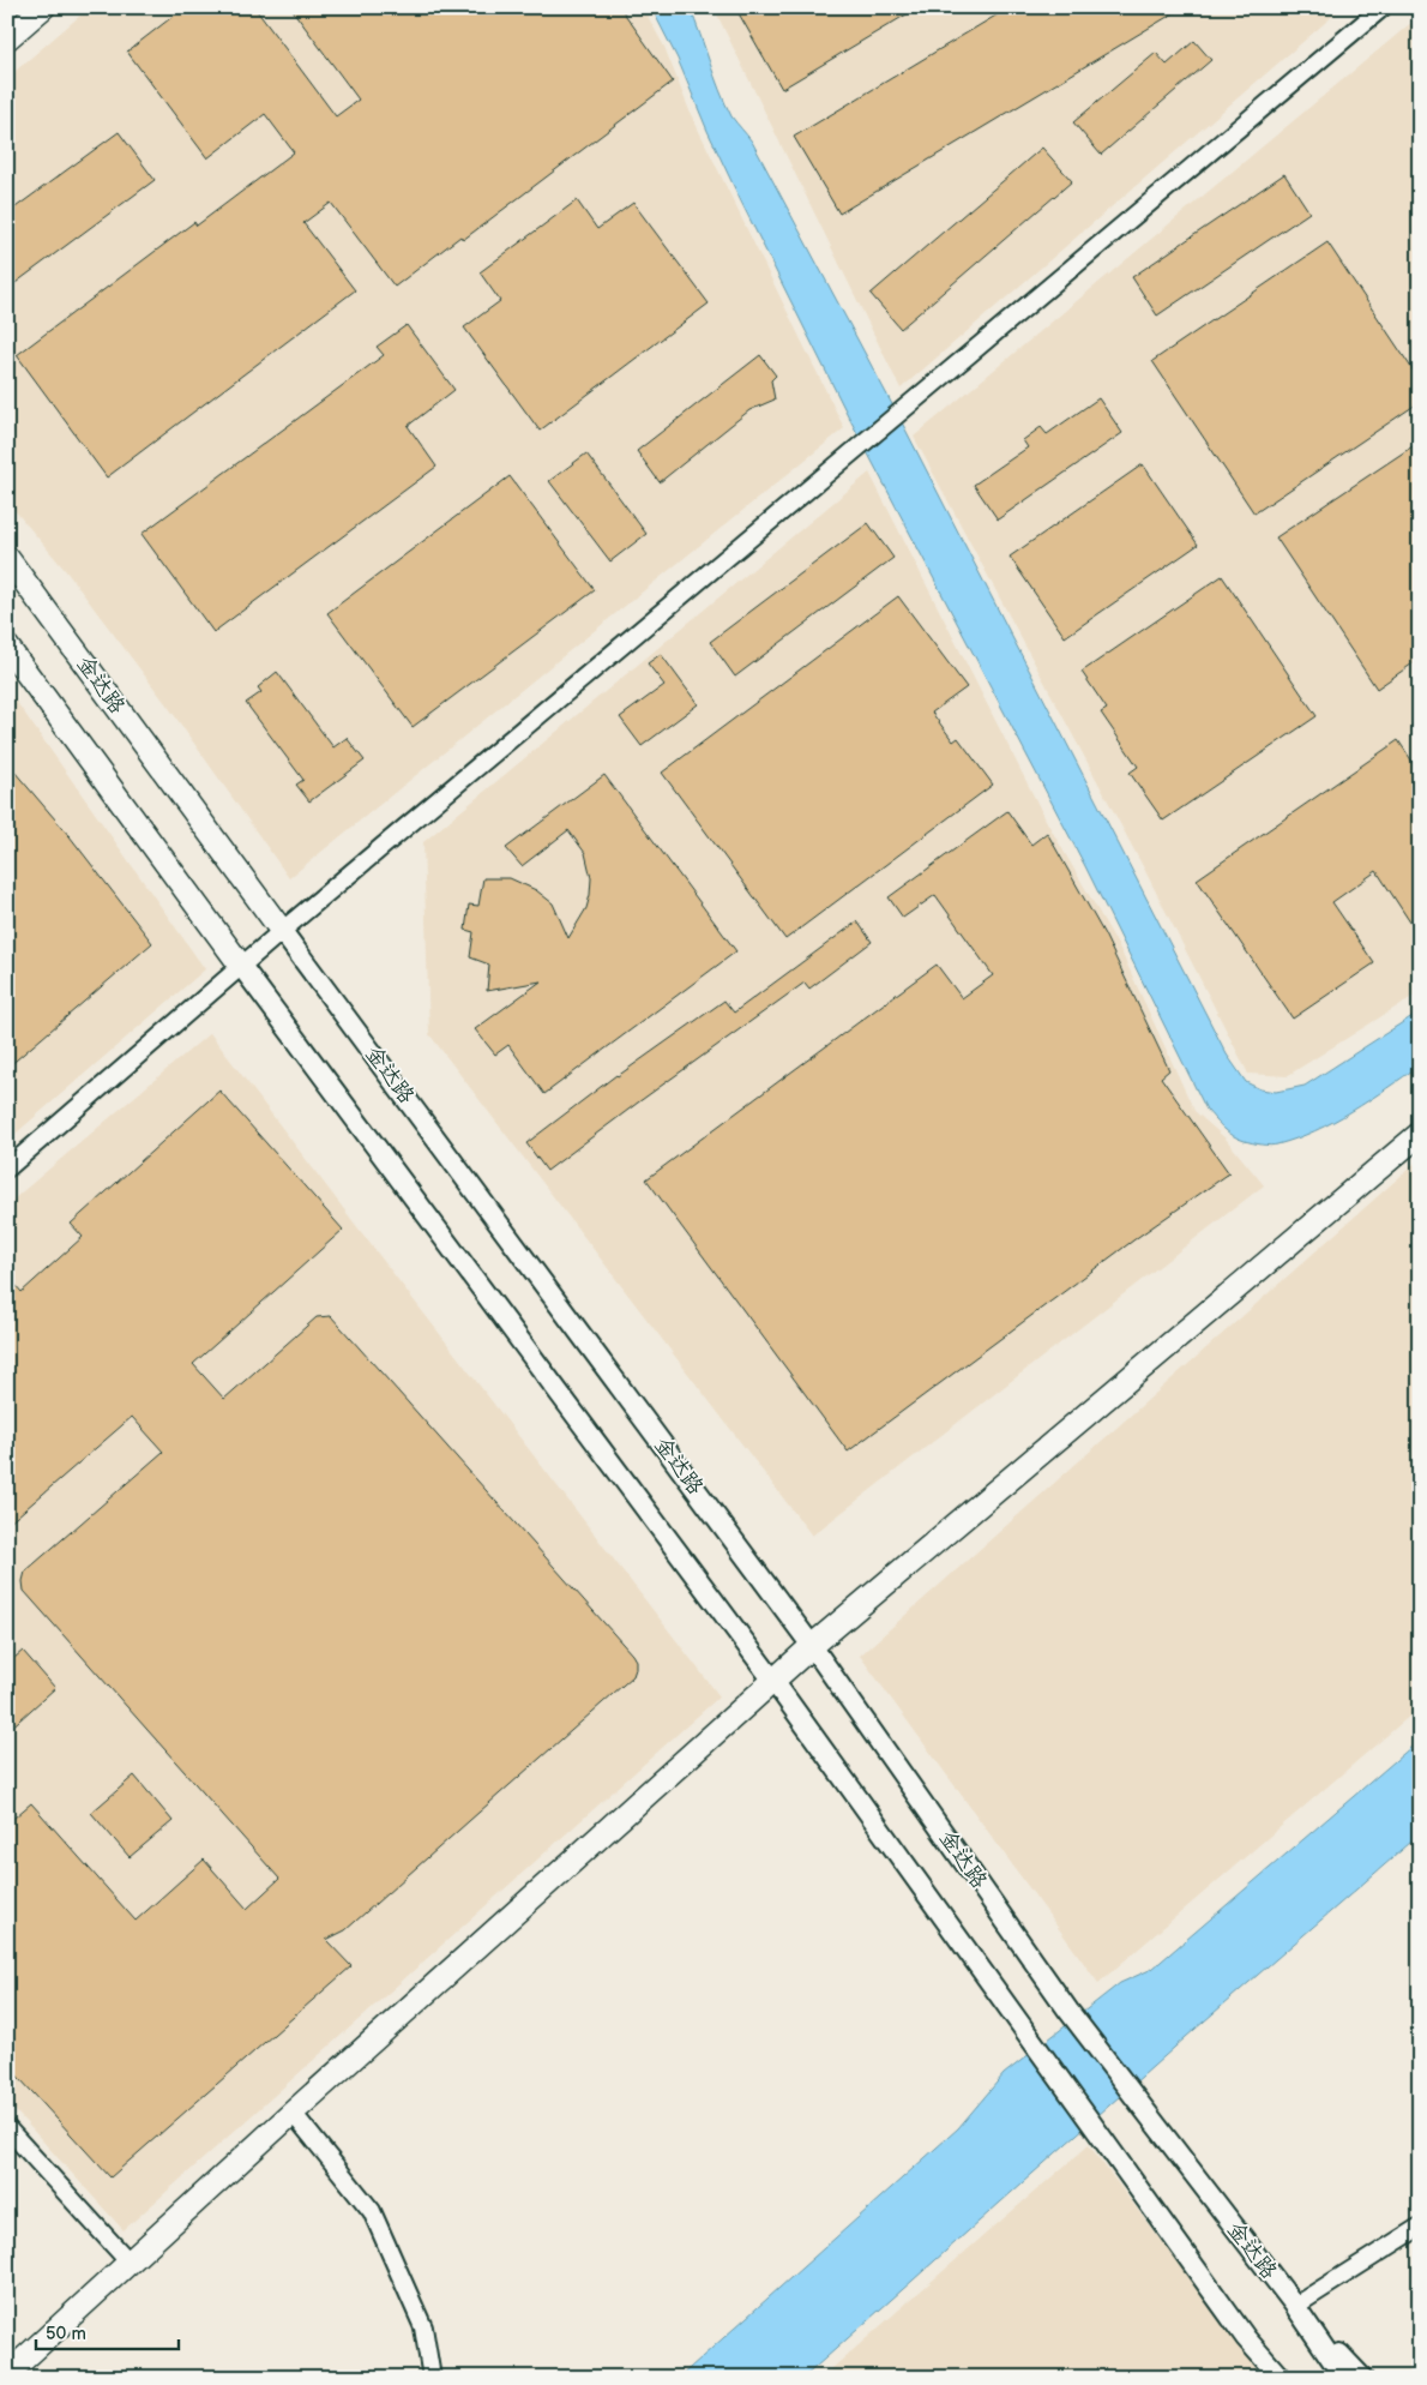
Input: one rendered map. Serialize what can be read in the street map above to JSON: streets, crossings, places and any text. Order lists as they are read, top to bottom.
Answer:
{
  "streets": {
    "main road": ["金达路"]
  },
  "scale_bar": "50 m"
}
